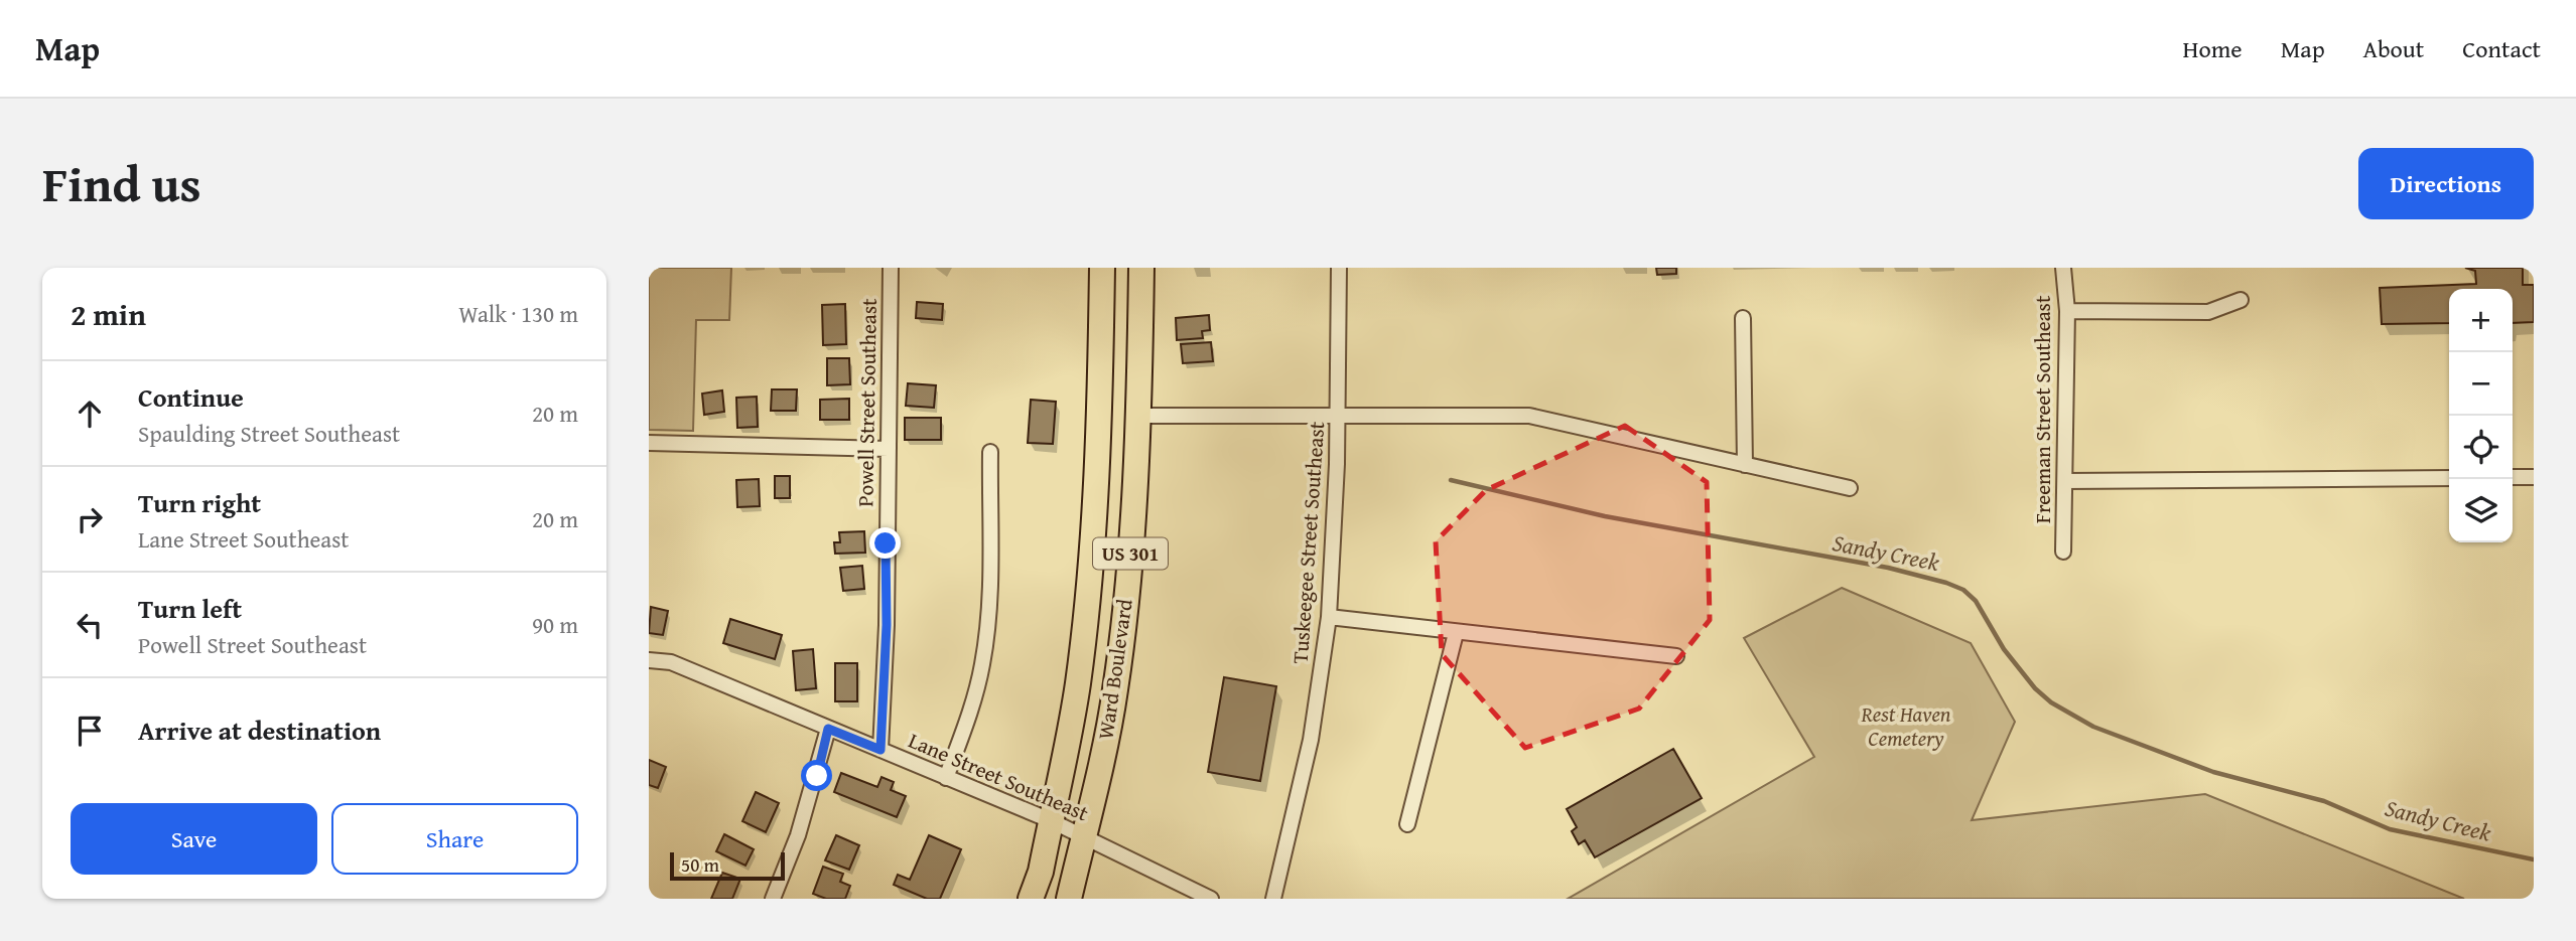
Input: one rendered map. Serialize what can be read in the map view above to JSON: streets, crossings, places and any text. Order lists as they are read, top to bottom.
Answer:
{
  "streets": {
    "highway": ["US 301", "Ward Boulevard"],
    "street": [
      "Powell Street Southeast",
      "Freeman Street Southeast",
      "Tuskeegee Street Southeast",
      "Lane Street Southeast"
    ]
  },
  "crossings": [
    ["Powell Street Southeast", "Lane Street Southeast"],
    ["Ward Boulevard", "Lane Street Southeast"]
  ],
  "water": ["Sandy Creek"],
  "parks": ["Rest Haven Cemetery"],
  "scale_bar": "50 m",
  "page": {
    "header": "Map",
    "nav": [
      "Home",
      "Map",
      "About",
      "Contact"
    ],
    "title": "Find us",
    "buttons": [
      "Directions",
      ["Save", "Share"]
    ],
    "heading": ["2 min", "Walk · 130 m"],
    "map_buttons": ["+", "−"],
    "list": [
      ["Continue", "Spaulding Street Southeast", "20 m"],
      ["Turn right", "Lane Street Southeast", "20 m"],
      ["Turn left", "Powell Street Southeast", "90 m"],
      "Arrive at destination"
    ],
    "scale": "50 m"
  }
}
